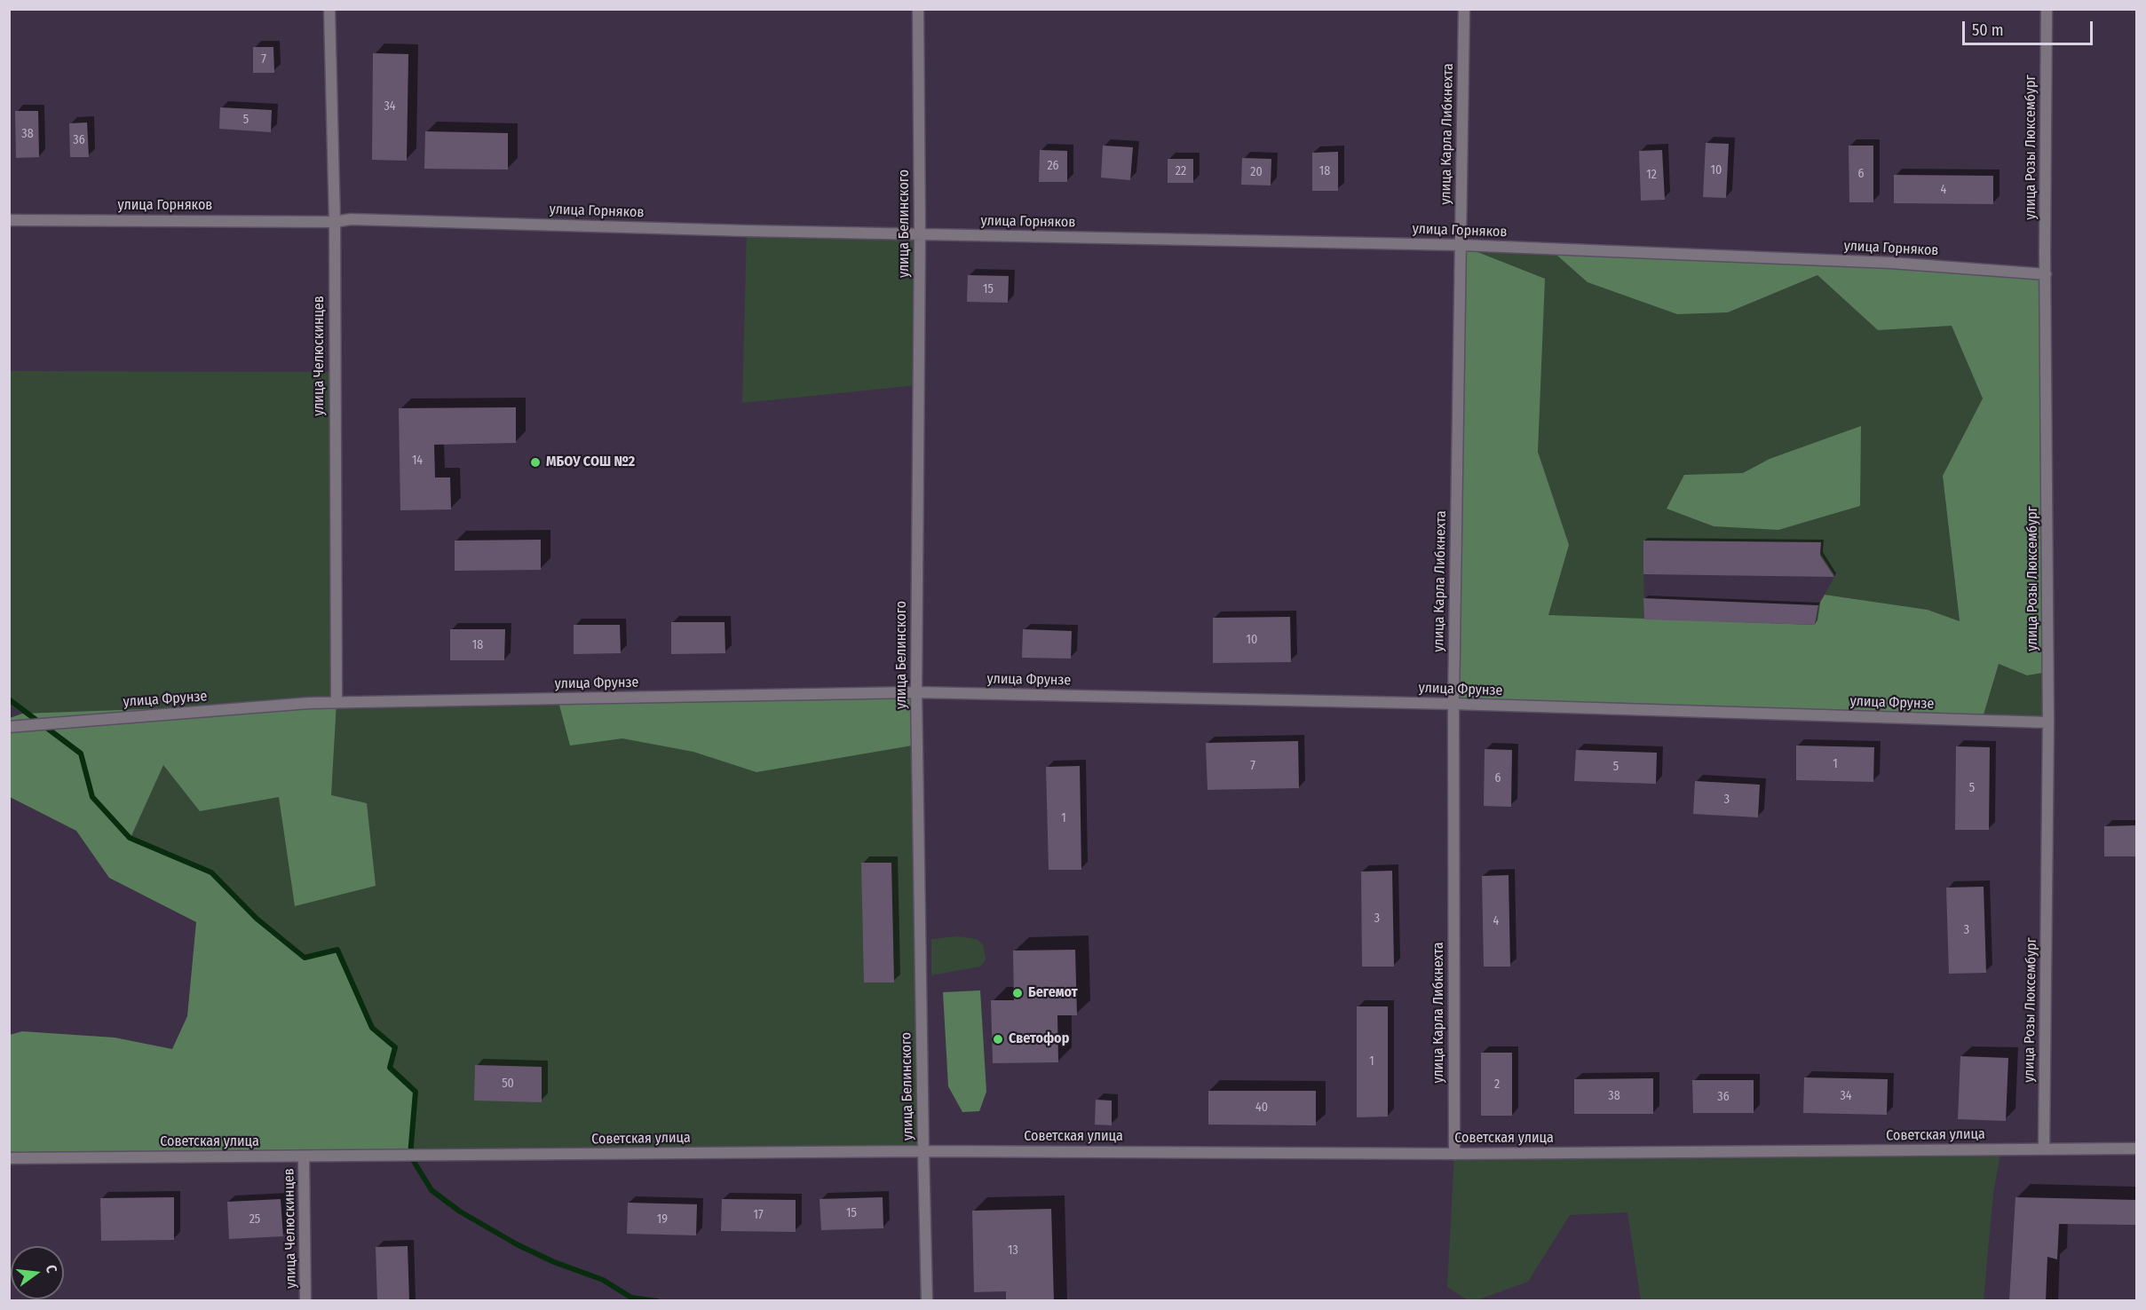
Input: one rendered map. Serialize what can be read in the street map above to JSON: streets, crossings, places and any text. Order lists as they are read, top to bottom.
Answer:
{
  "streets": {
    "street": [
      "улица Карла Либкнехта",
      "улица Розы Люксембург",
      "улица Горняков",
      "улица Белинского",
      "улица Челюскинцев",
      "улица Фрунзе",
      "Советская улица"
    ]
  },
  "crossings": [
    ["улица Карла Либкнехта", "улица Горняков"],
    ["улица Карла Либкнехта", "улица Фрунзе"],
    ["улица Карла Либкнехта", "Советская улица"],
    ["улица Розы Люксембург", "улица Горняков"],
    ["улица Розы Люксембург", "улица Фрунзе"],
    ["улица Розы Люксембург", "Советская улица"],
    ["улица Горняков", "улица Белинского"],
    ["улица Горняков", "улица Челюскинцев"],
    ["улица Белинского", "улица Фрунзе"],
    ["улица Белинского", "Советская улица"],
    ["улица Челюскинцев", "улица Фрунзе"],
    ["улица Челюскинцев", "Советская улица"]
  ],
  "places": ["МБОУ СОШ №2", "Бегемот", "Светофор"],
  "house_numbers": [
    "7",
    "34",
    "5",
    "38",
    "36",
    "26",
    "10",
    "22",
    "18",
    "20",
    "6",
    "12",
    "4",
    "15",
    "14",
    "10",
    "18",
    "1",
    "7",
    "5",
    "6",
    "5",
    "3",
    "1",
    "3",
    "4",
    "3",
    "1",
    "50",
    "2",
    "38",
    "34",
    "36",
    "40",
    "15",
    "17",
    "25",
    "19",
    "13"
  ],
  "scale_bar": "50 m",
  "north": "right"
}
